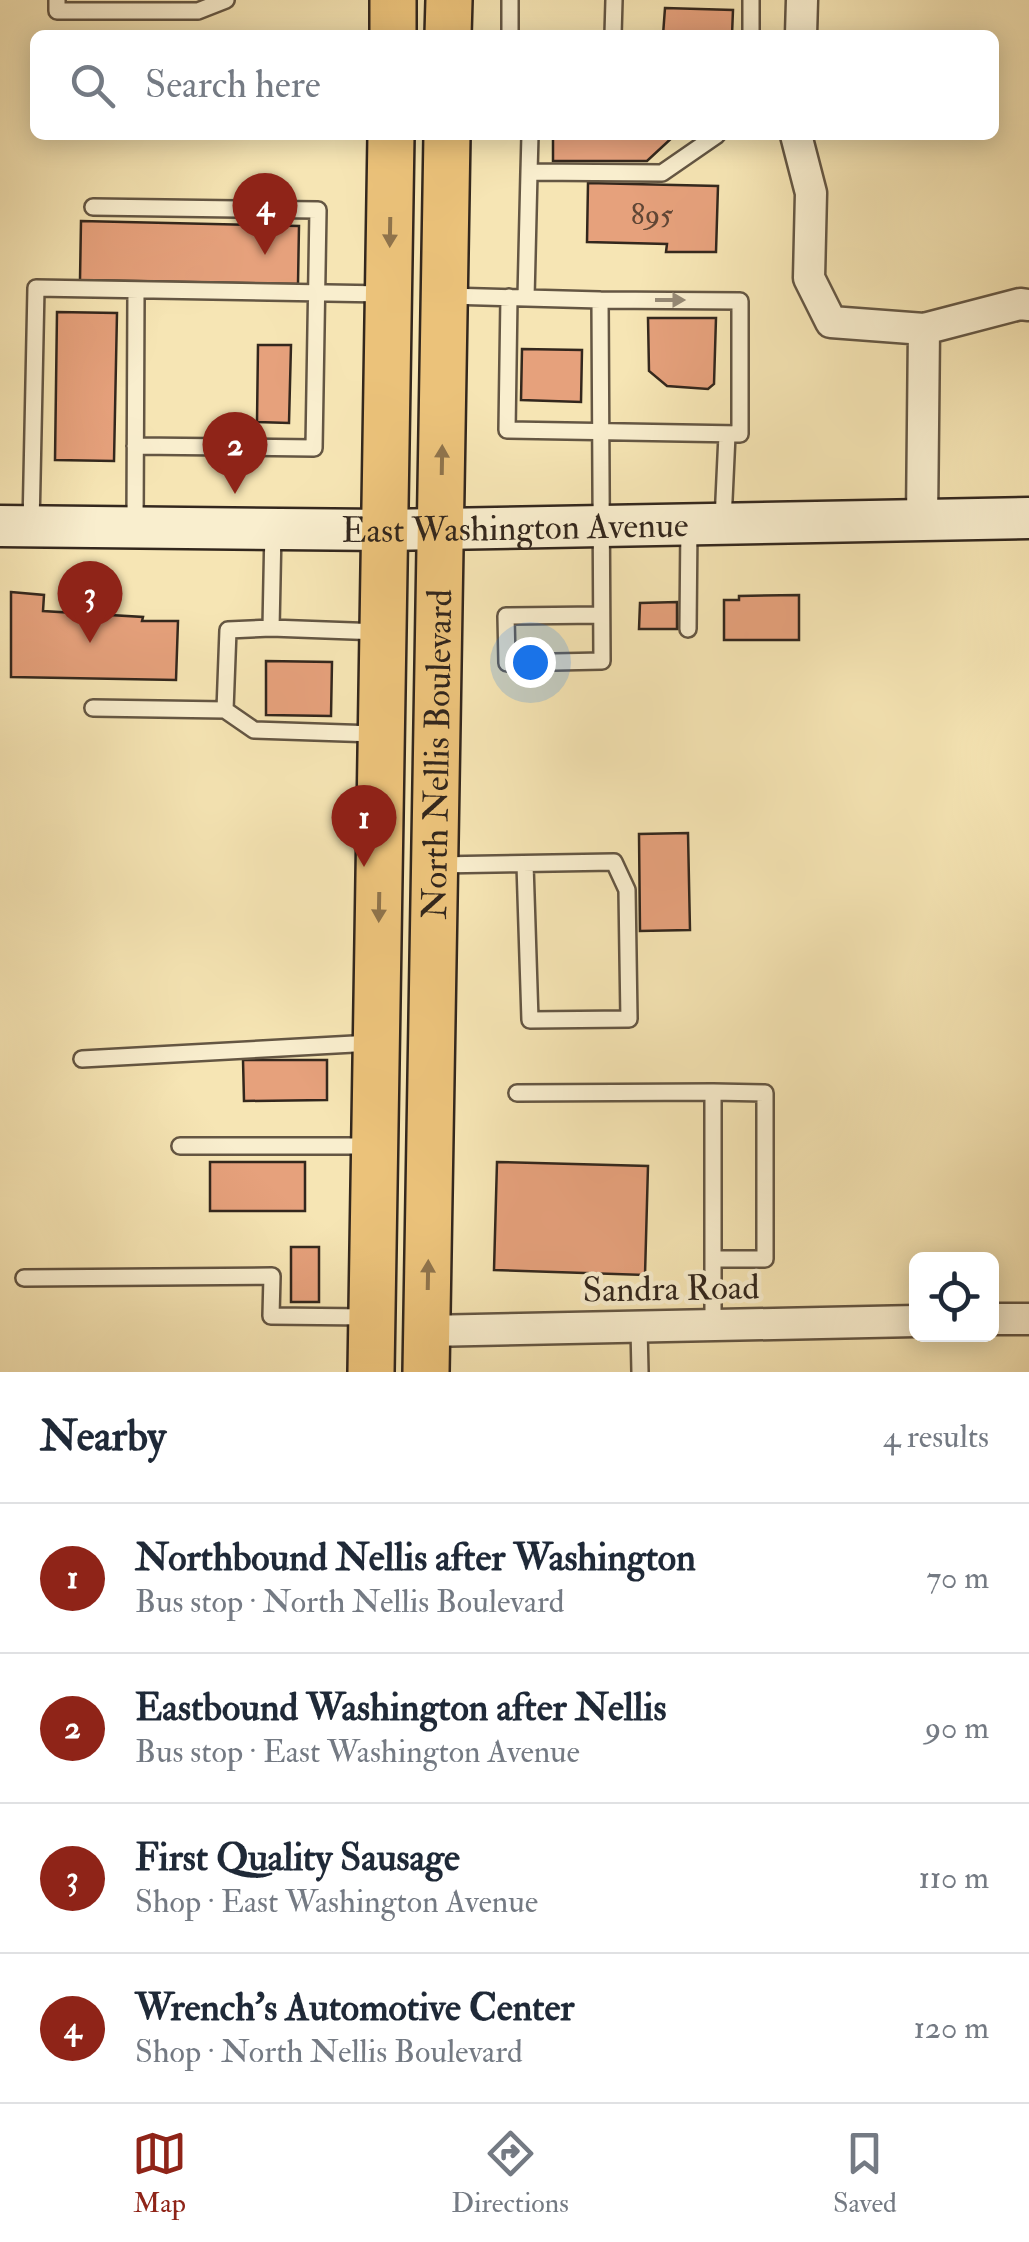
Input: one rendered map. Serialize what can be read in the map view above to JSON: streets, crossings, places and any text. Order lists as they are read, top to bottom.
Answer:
{
  "streets": {
    "main road": ["East Washington Avenue", "North Nellis Boulevard"],
    "street": ["Sandra Road"]
  },
  "crossings": [
    ["East Washington Avenue", "North Nellis Boulevard"],
    ["North Nellis Boulevard", "Sandra Road"]
  ],
  "house_numbers": ["895"],
  "page": {
    "search": "Search here",
    "pins": [
      "4",
      "2",
      "3",
      "1"
    ],
    "heading": ["Nearby", "4 results"],
    "list": [
      {
        "mark": "1",
        "name": "Northbound Nellis after Washington",
        "note": "Bus stop · North Nellis Boulevard",
        "value": "70 m"
      },
      {
        "mark": "2",
        "name": "Eastbound Washington after Nellis",
        "note": "Bus stop · East Washington Avenue",
        "value": "90 m"
      },
      {
        "mark": "3",
        "name": "First Quality Sausage",
        "note": "Shop · East Washington Avenue",
        "value": "110 m"
      },
      {
        "mark": "4",
        "name": "Wrench's Automotive Center",
        "note": "Shop · North Nellis Boulevard",
        "value": "120 m"
      }
    ],
    "nav": ["Map", "Directions", "Saved"]
  }
}
